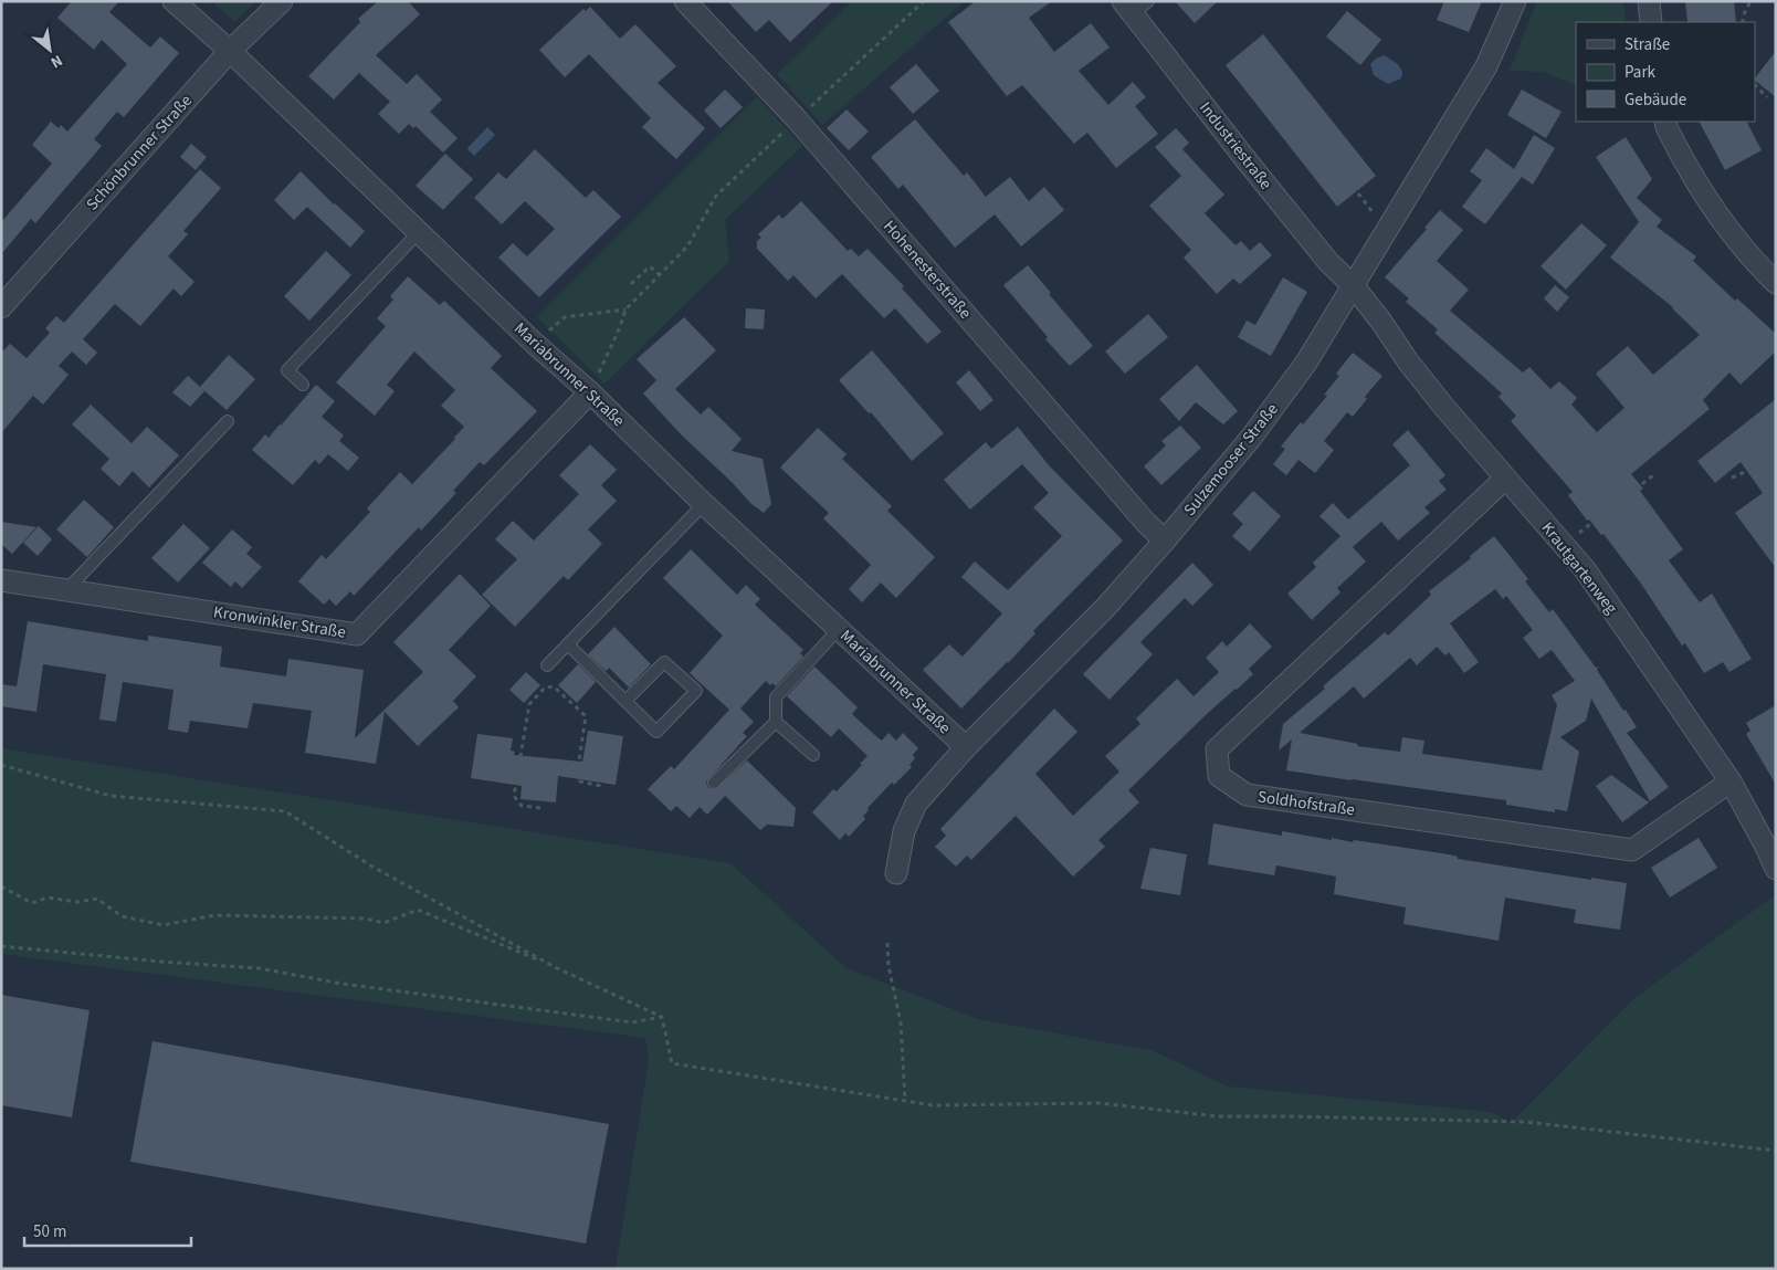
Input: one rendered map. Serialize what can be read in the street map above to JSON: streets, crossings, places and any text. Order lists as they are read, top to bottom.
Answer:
{
  "streets": {
    "street": [
      "Industriestraße",
      "Schönbrunner Straße",
      "Hohenesterstraße",
      "Mariabrunner Straße",
      "Sulzemooser Straße",
      "Krautgartenweg",
      "Kronwinkler Straße",
      "Soldhofstraße"
    ]
  },
  "crossings": [
    ["Industriestraße", "Sulzemooser Straße"],
    ["Industriestraße", "Krautgartenweg"],
    ["Schönbrunner Straße", "Mariabrunner Straße"],
    ["Hohenesterstraße", "Sulzemooser Straße"],
    ["Mariabrunner Straße", "Sulzemooser Straße"],
    ["Mariabrunner Straße", "Kronwinkler Straße"],
    ["Sulzemooser Straße", "Krautgartenweg"],
    ["Krautgartenweg", "Soldhofstraße"]
  ],
  "legend": ["Straße", "Park", "Gebäude"],
  "scale_bar": "50 m",
  "north": "bottom right"
}
